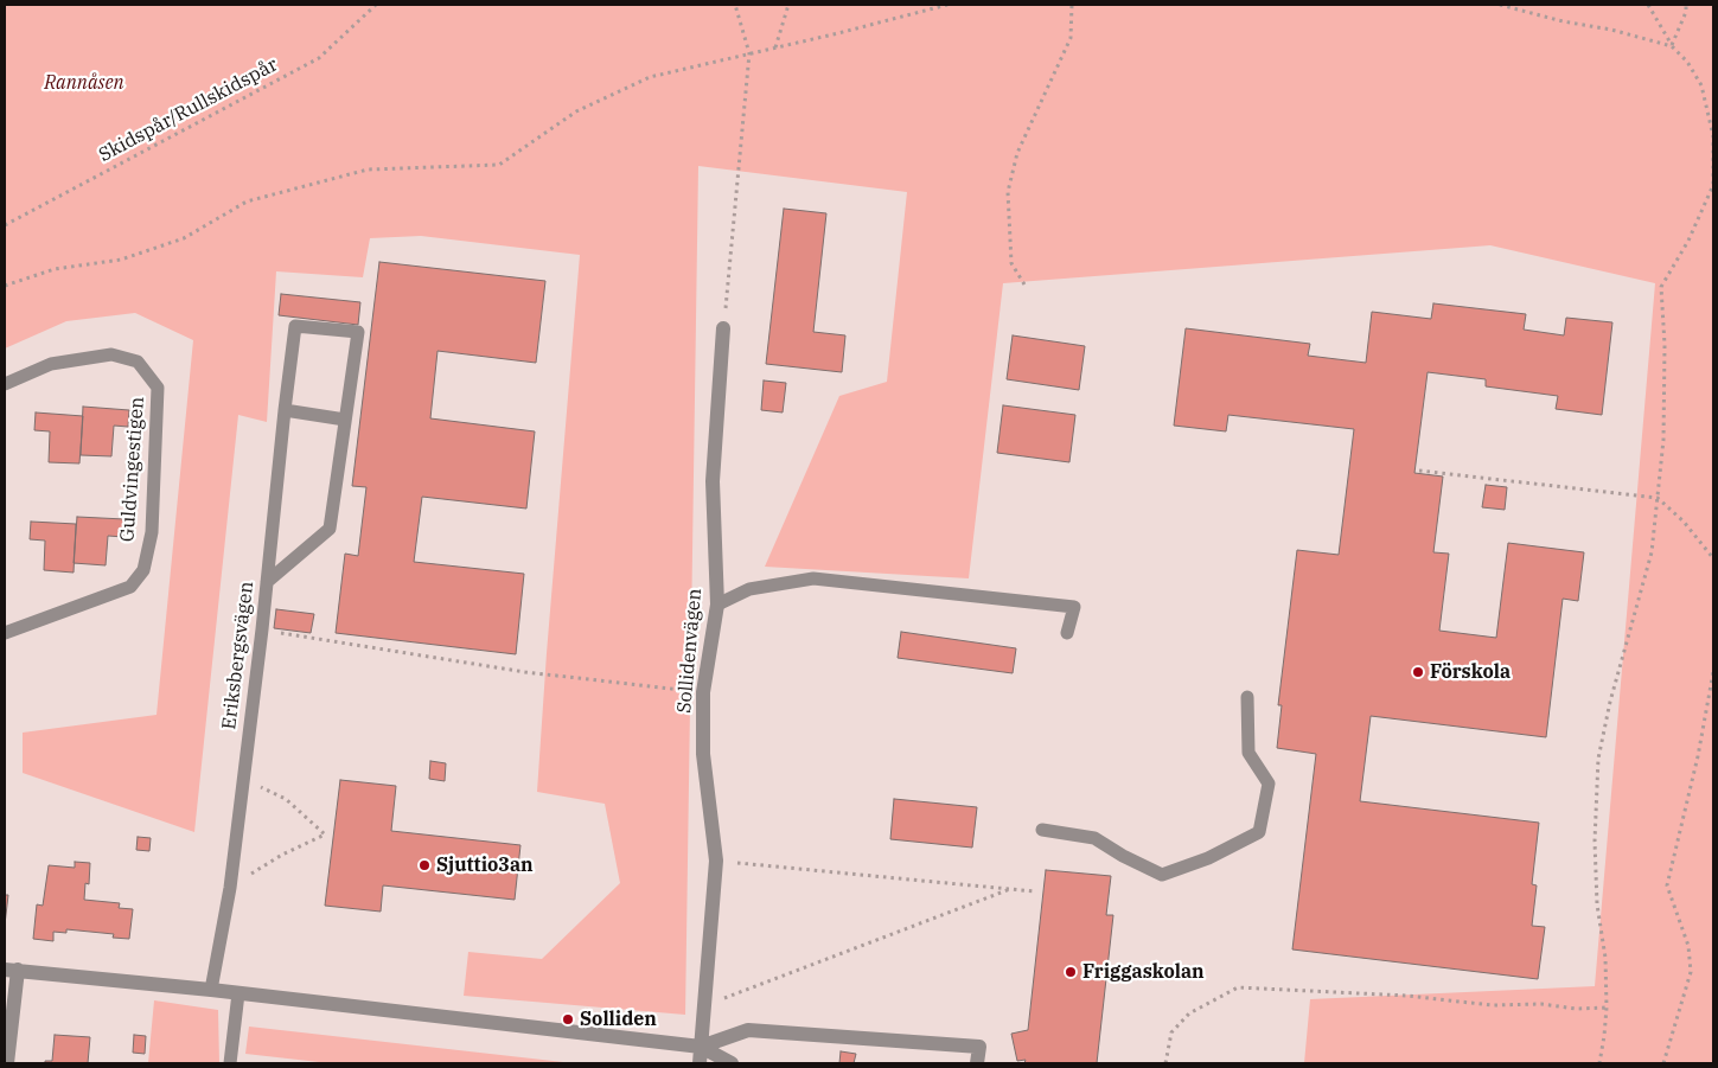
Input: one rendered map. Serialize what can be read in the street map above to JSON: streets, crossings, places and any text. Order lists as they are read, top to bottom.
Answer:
{
  "streets": {
    "street": ["Sollidenvägen"],
    "lane": ["Guldvingestigen", "Eriksbergsvägen"],
    "path": ["Skidspår/Rullskidspår"]
  },
  "parks": ["Rannåsen"],
  "places": [
    "Förskola",
    "Sjuttio3an",
    "Friggaskolan",
    "Solliden"
  ]
}
